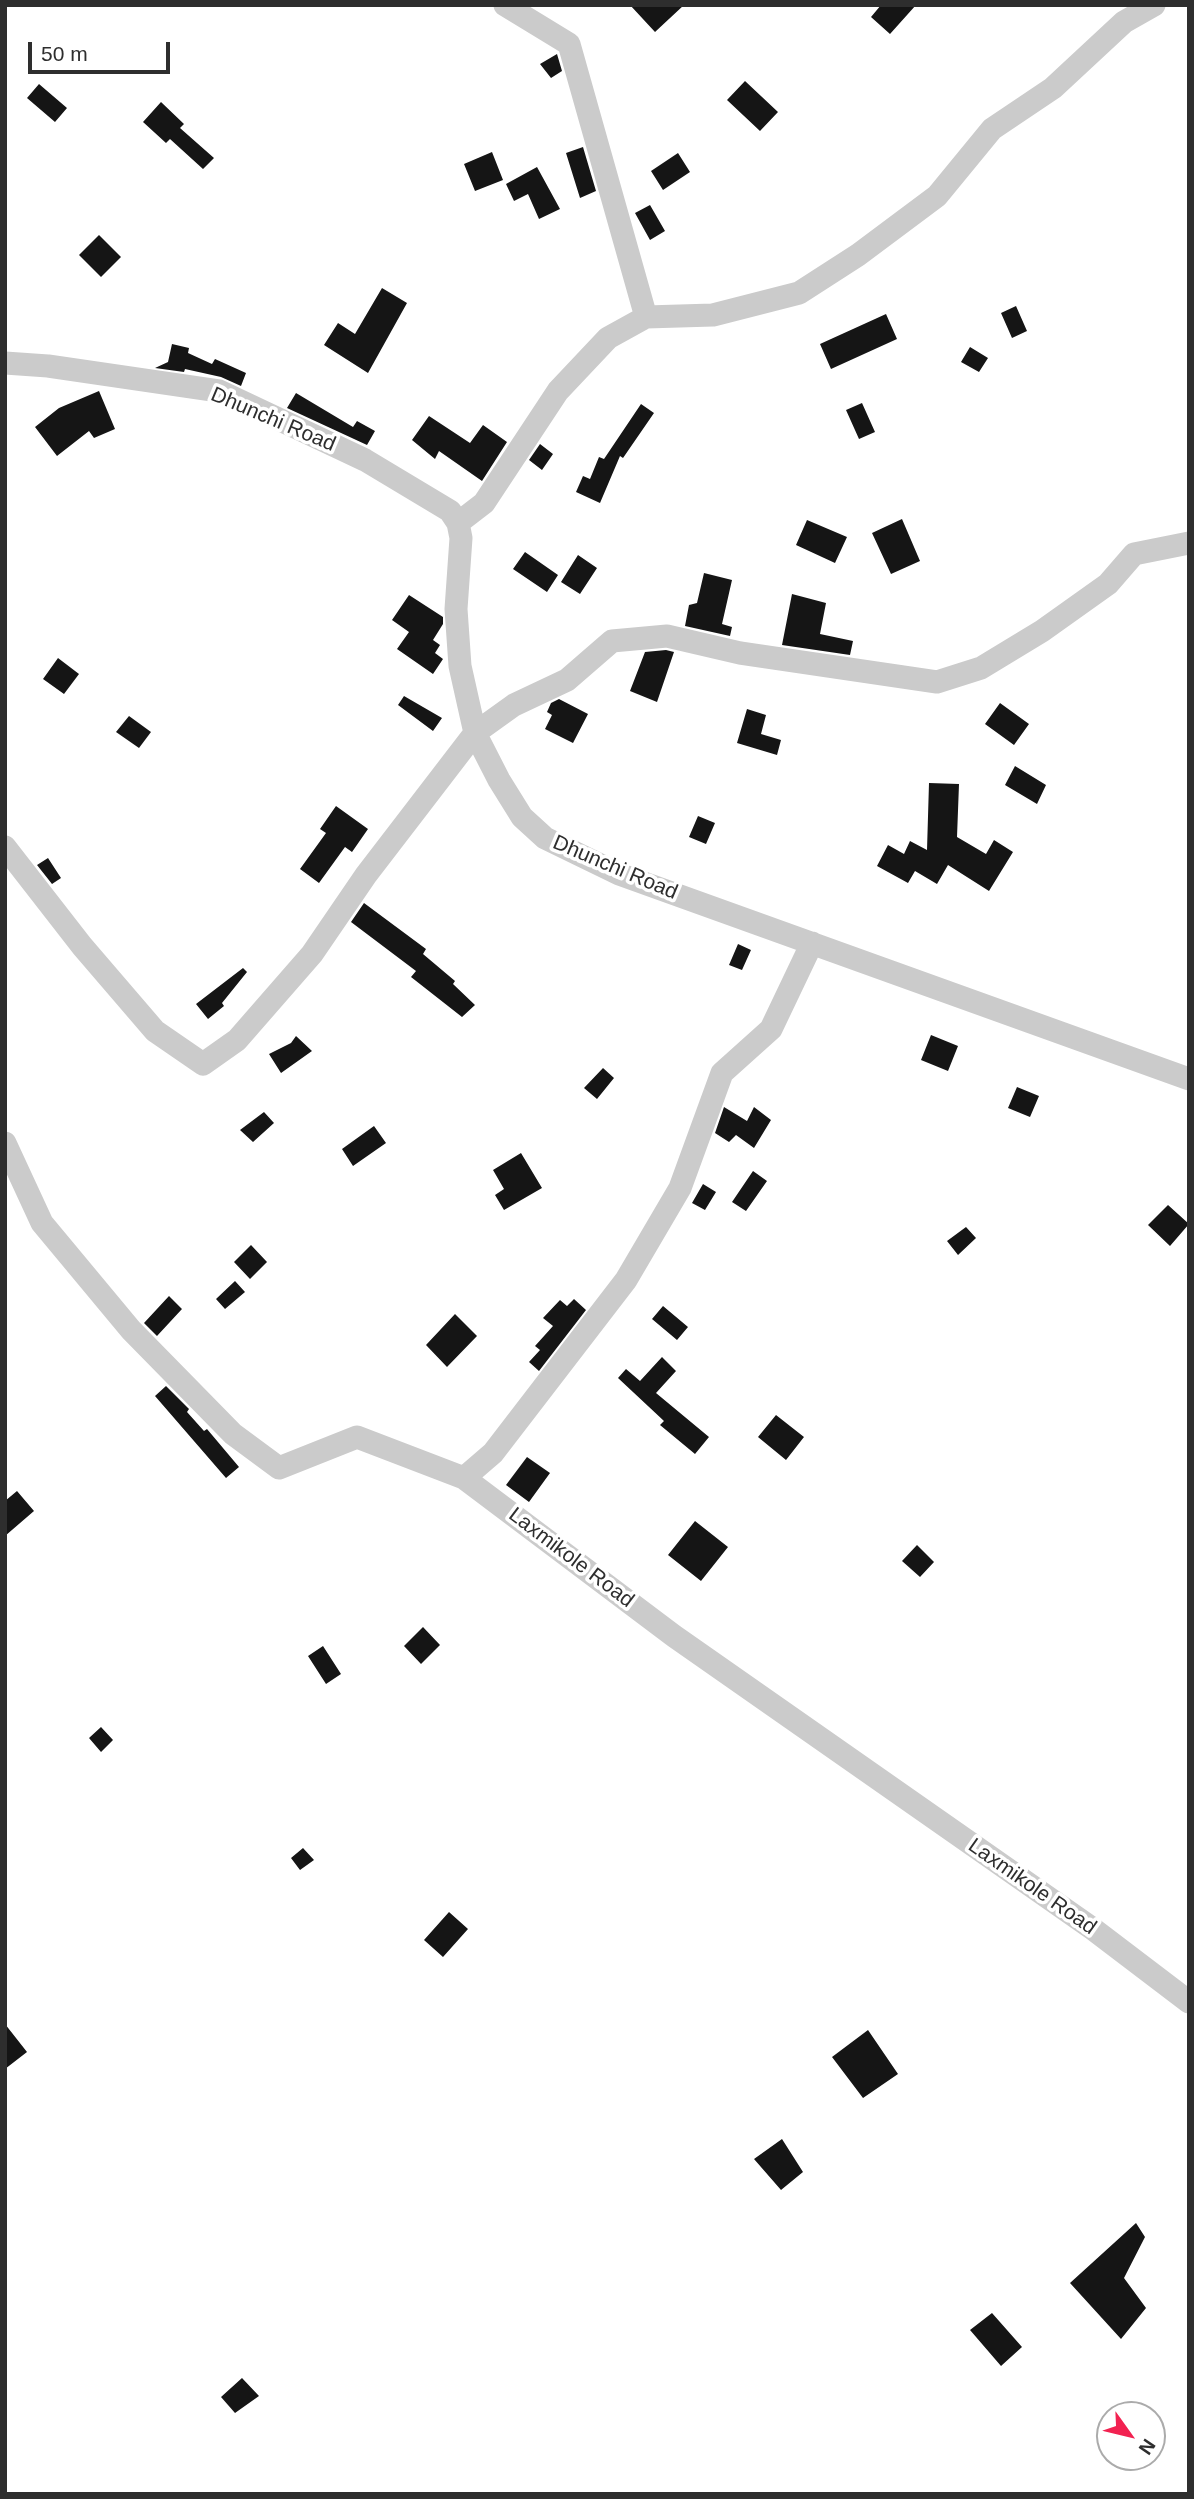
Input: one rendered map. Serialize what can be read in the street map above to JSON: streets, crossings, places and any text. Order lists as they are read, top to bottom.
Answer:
{
  "streets": {
    "street": ["Dhunchi Road", "Laxmikole Road"]
  },
  "scale_bar": "50 m",
  "north": "bottom right"
}
